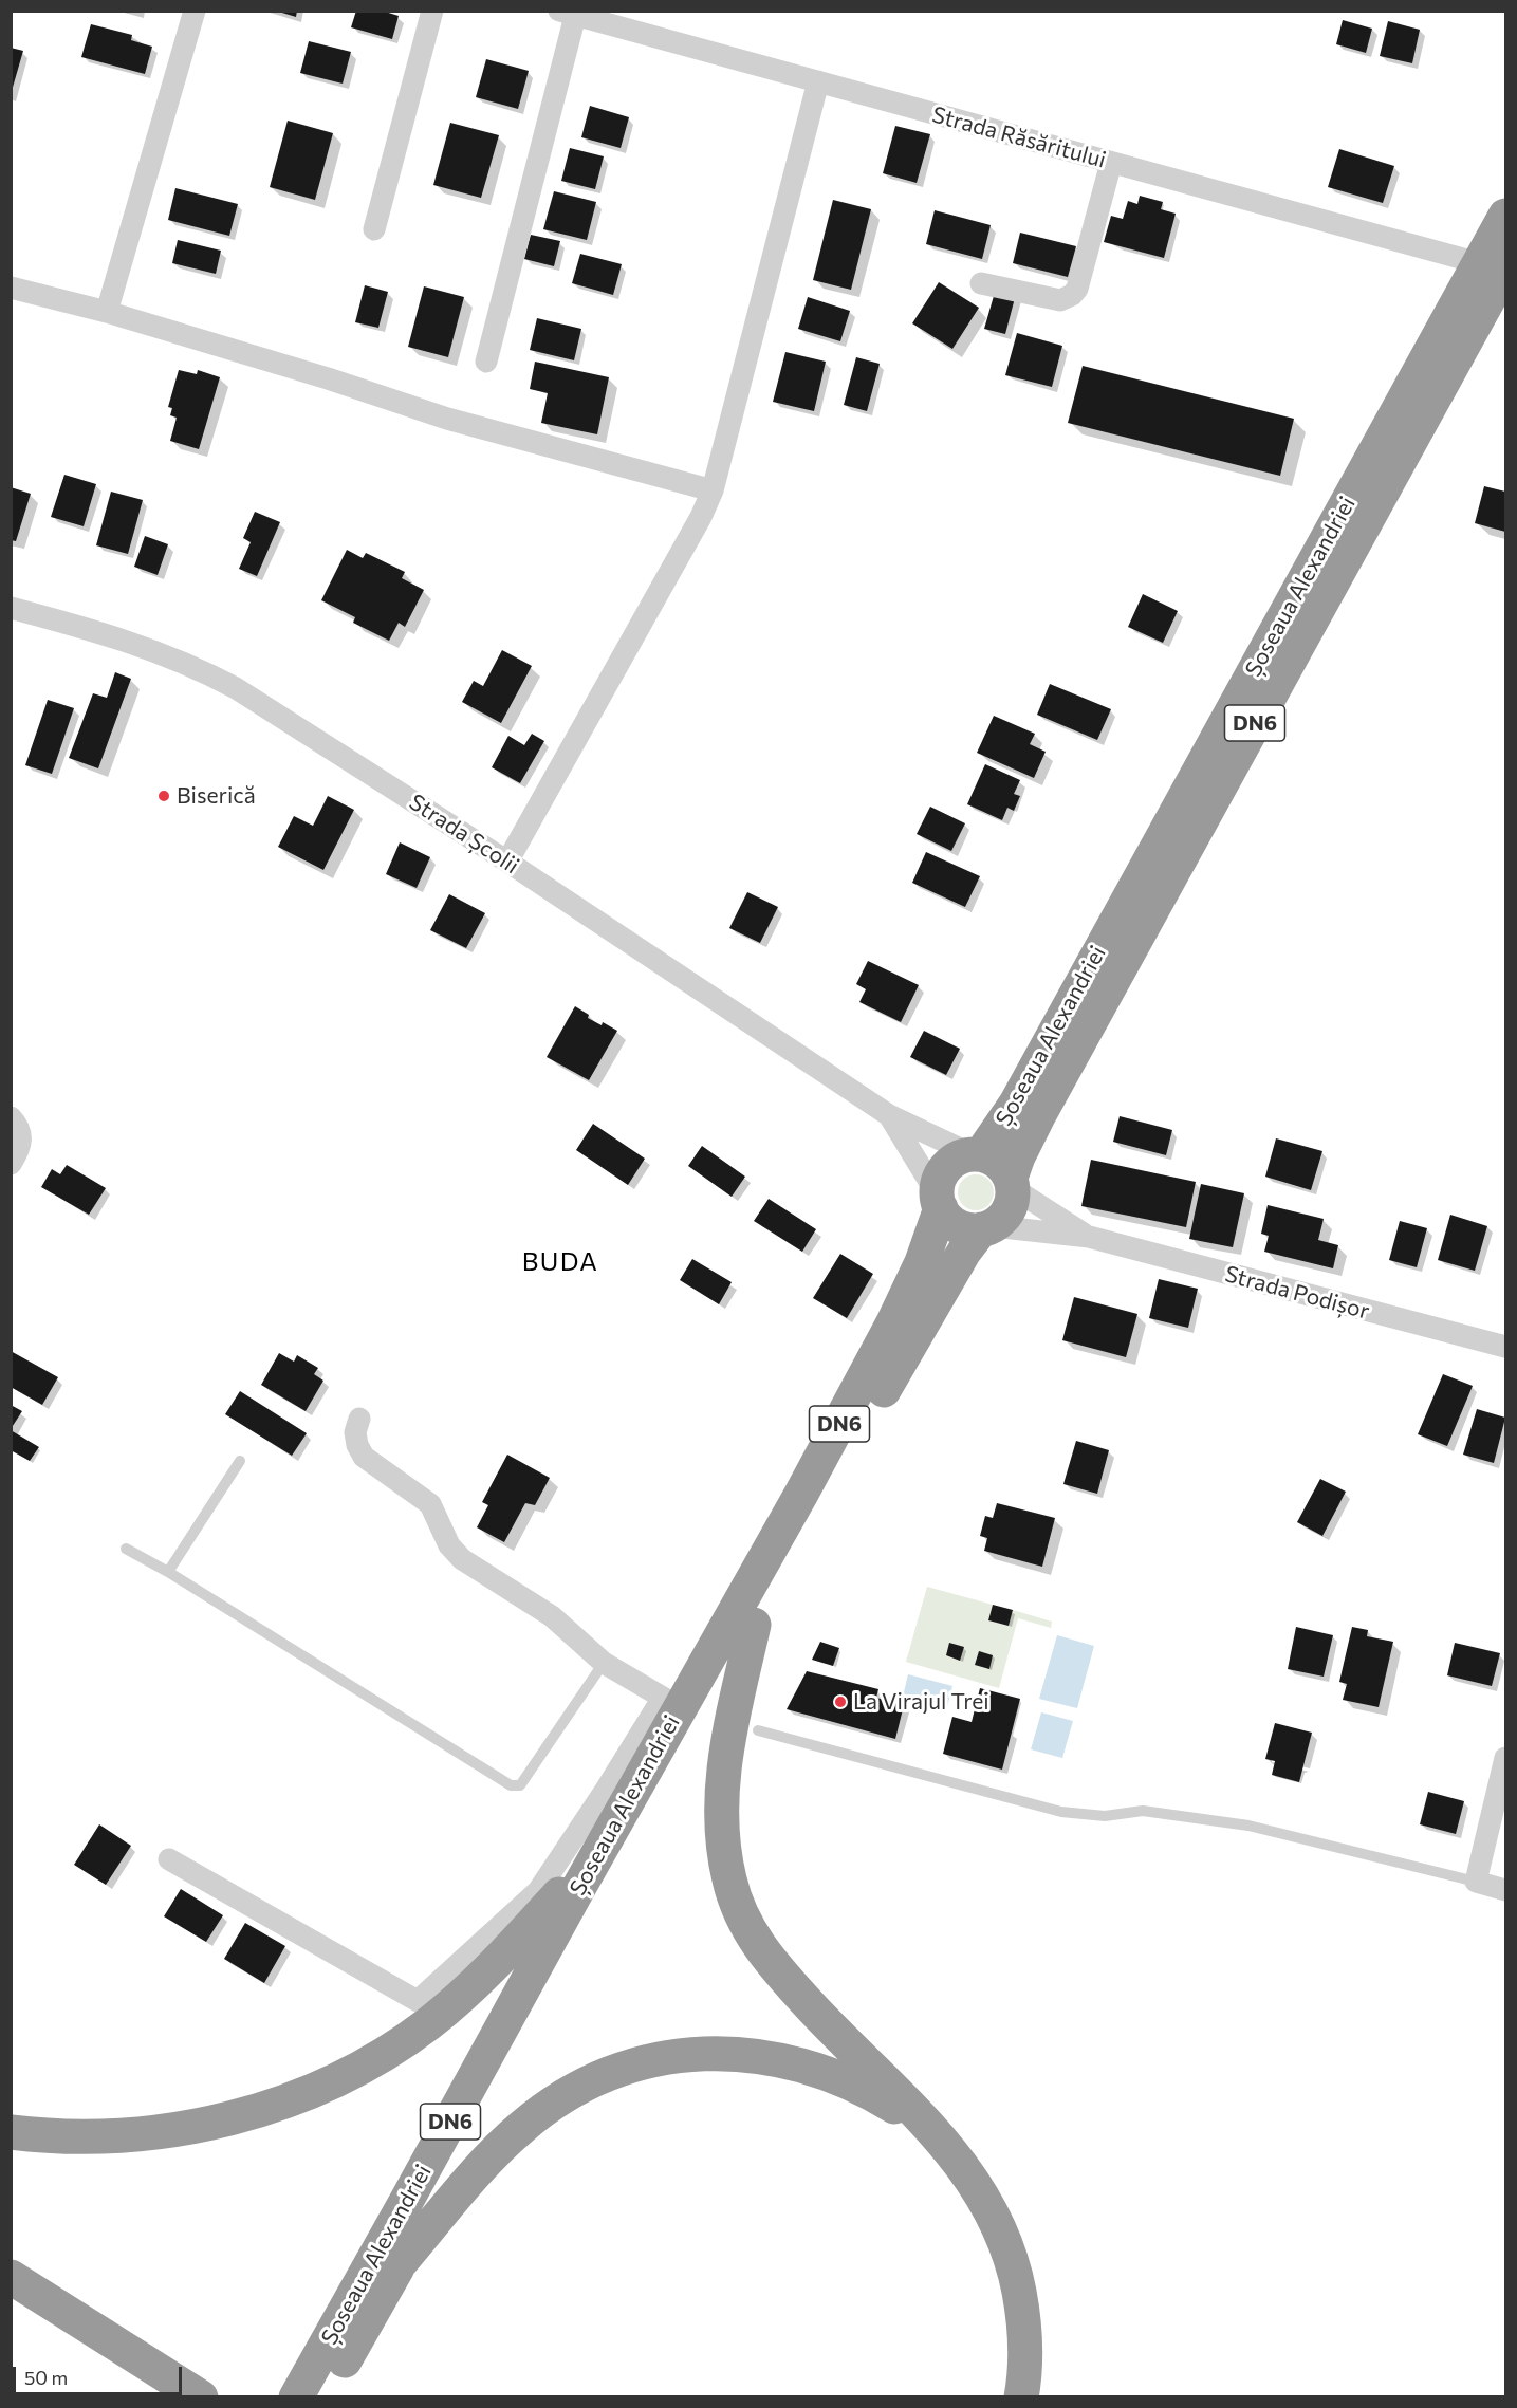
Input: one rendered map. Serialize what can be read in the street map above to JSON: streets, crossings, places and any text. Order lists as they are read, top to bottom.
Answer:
{
  "streets": {
    "highway": ["Șoseaua Alexandriei", "DN6"],
    "street": ["Strada Răsăritului", "Strada Școlii", "Strada Podișor"]
  },
  "crossings": [
    ["Strada Răsăritului", "Șoseaua Alexandriei"],
    ["Șoseaua Alexandriei", "Strada Școlii"],
    ["Șoseaua Alexandriei", "Strada Podișor"],
    ["Strada Școlii", "Strada Podișor"]
  ],
  "districts": ["BUDA"],
  "places": ["Biserică", "La Virajul Trei"],
  "scale_bar": "50 m"
}
